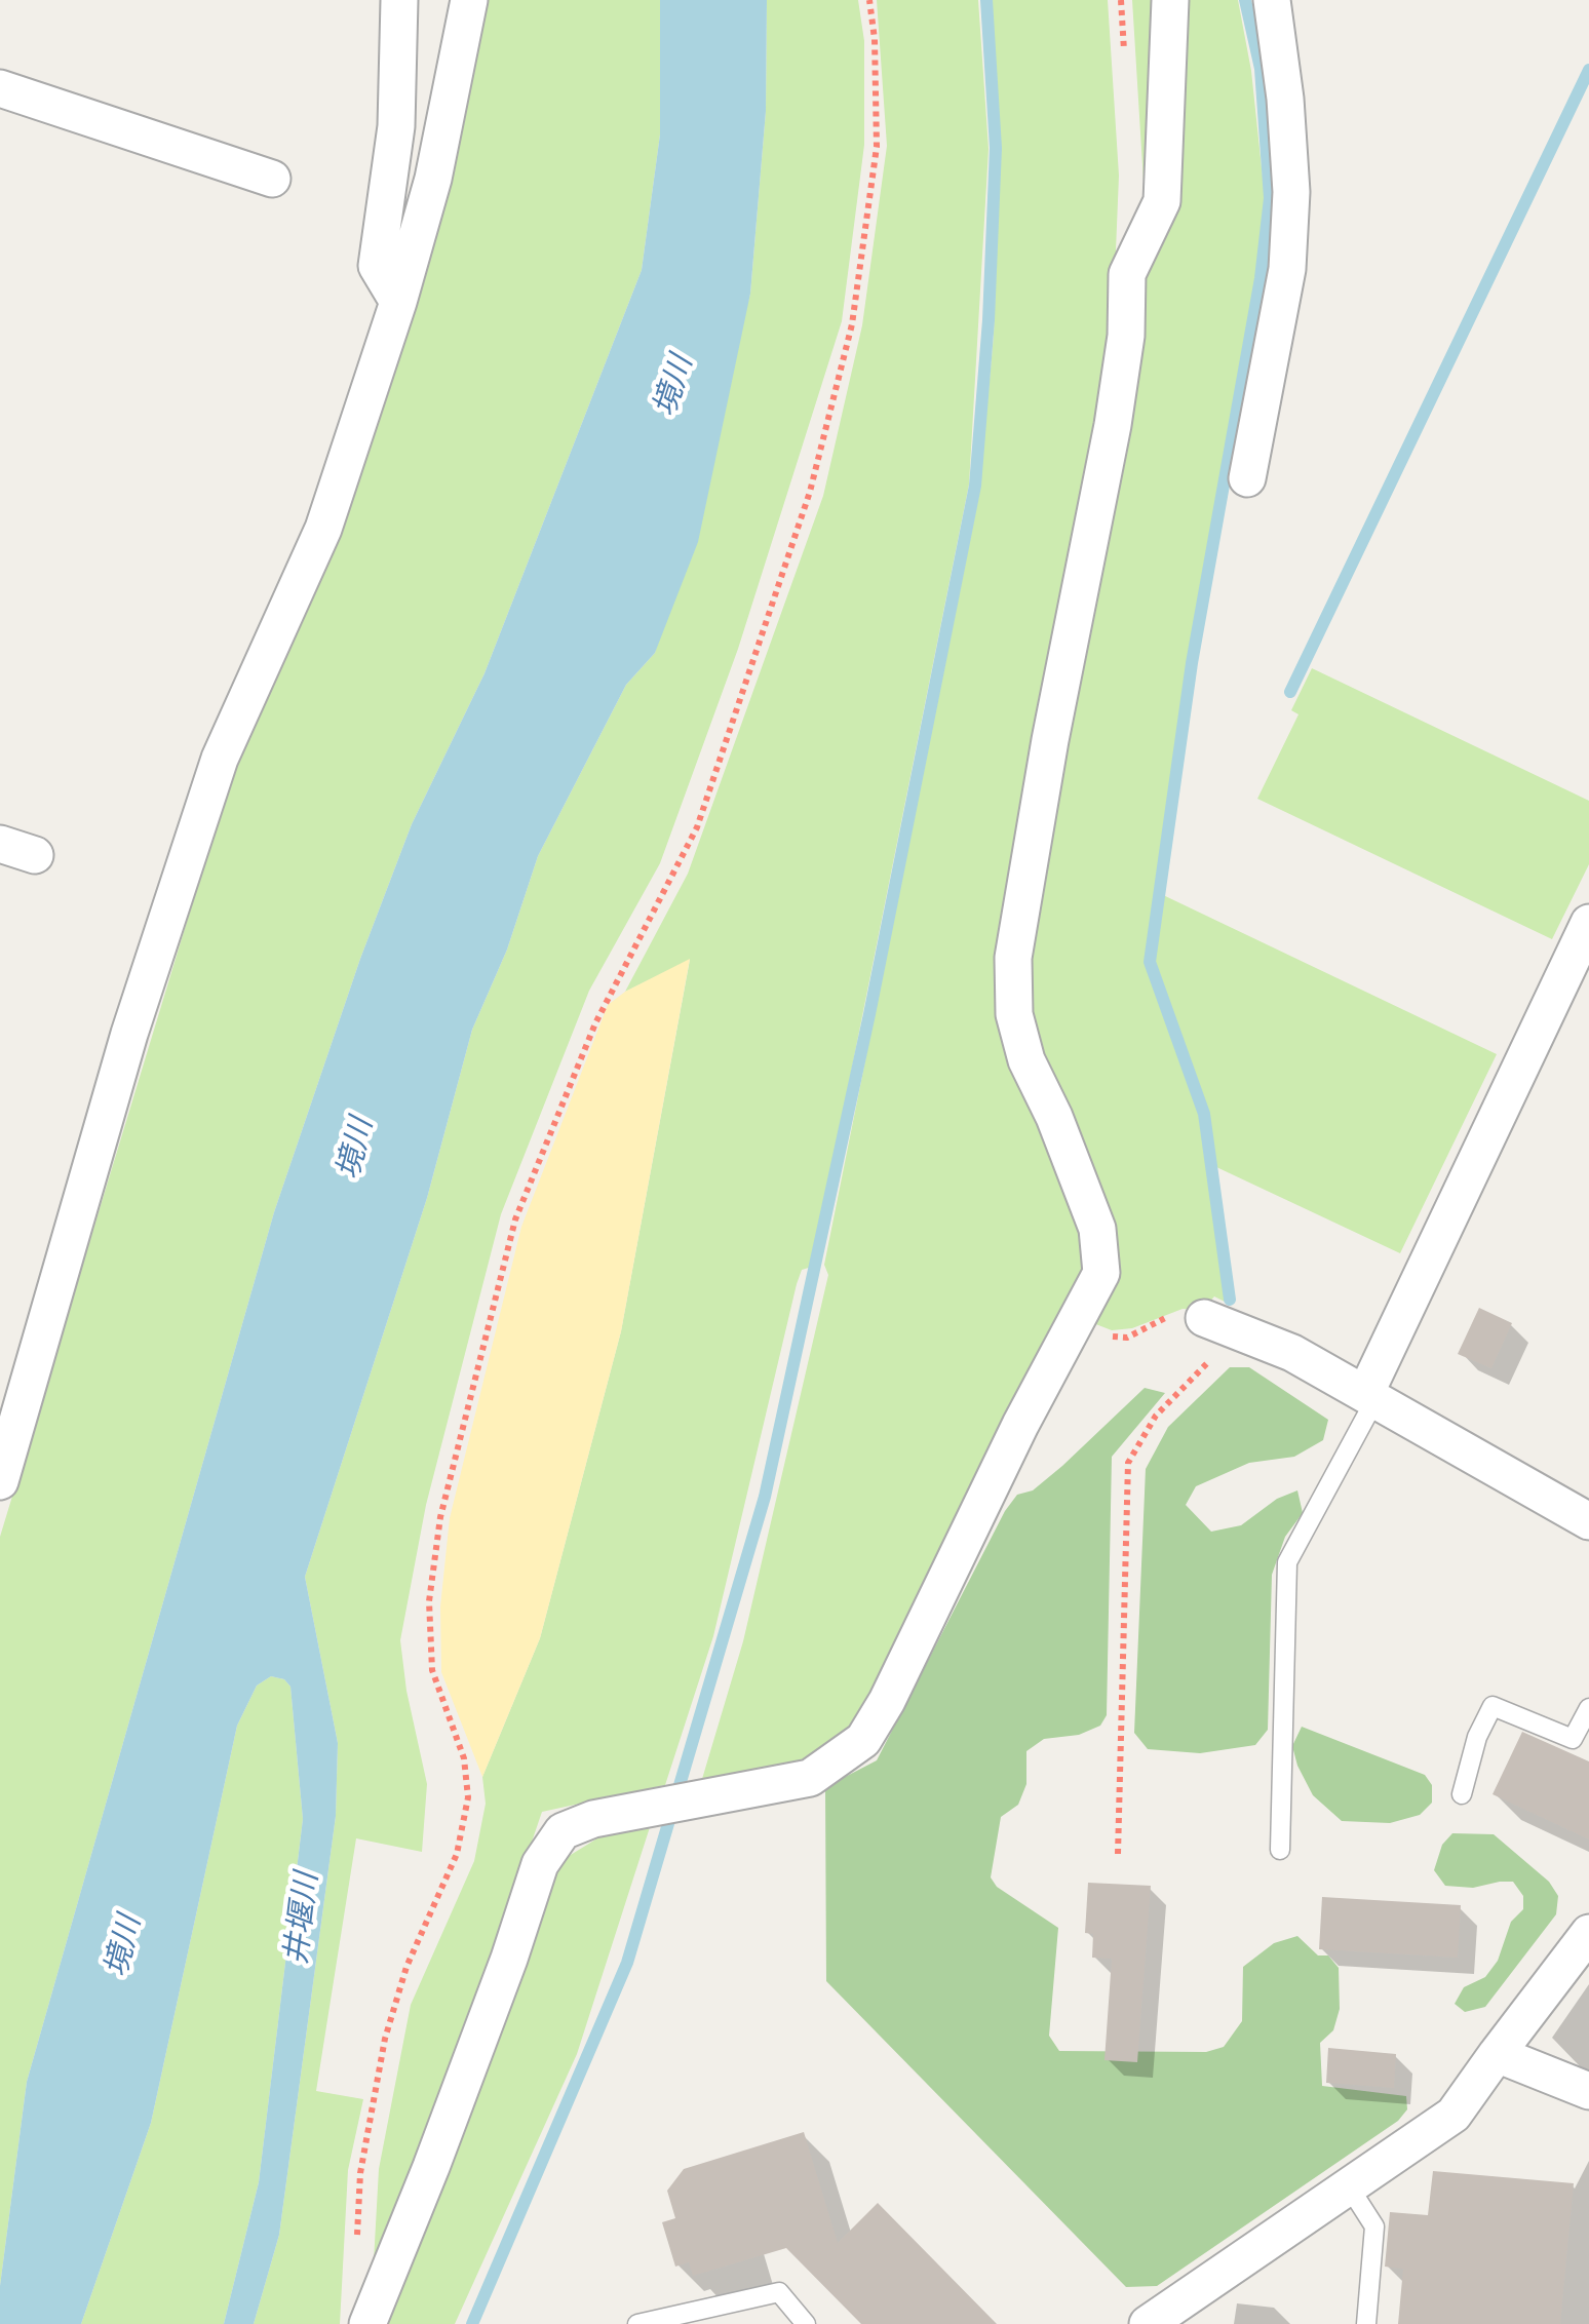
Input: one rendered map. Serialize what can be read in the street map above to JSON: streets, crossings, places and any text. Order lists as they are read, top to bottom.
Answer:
{
  "water": ["境川", "井堰川"]
}
